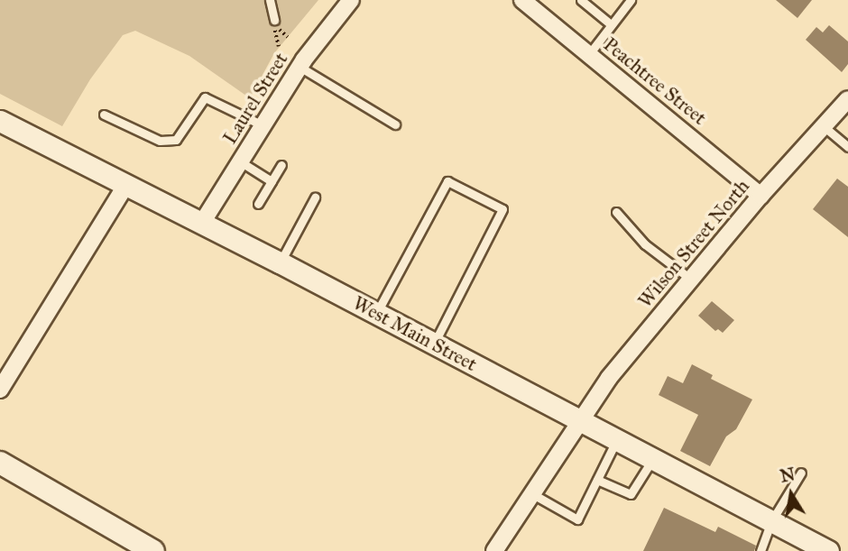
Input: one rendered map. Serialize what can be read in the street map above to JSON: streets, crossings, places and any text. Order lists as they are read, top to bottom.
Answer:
{
  "streets": {
    "street": [
      "Peachtree Street",
      "Laurel Street",
      "Wilson Street North",
      "West Main Street"
    ]
  },
  "crossings": [
    ["Peachtree Street", "Wilson Street North"],
    ["Laurel Street", "West Main Street"],
    ["Wilson Street North", "West Main Street"]
  ],
  "north": "top"
}
